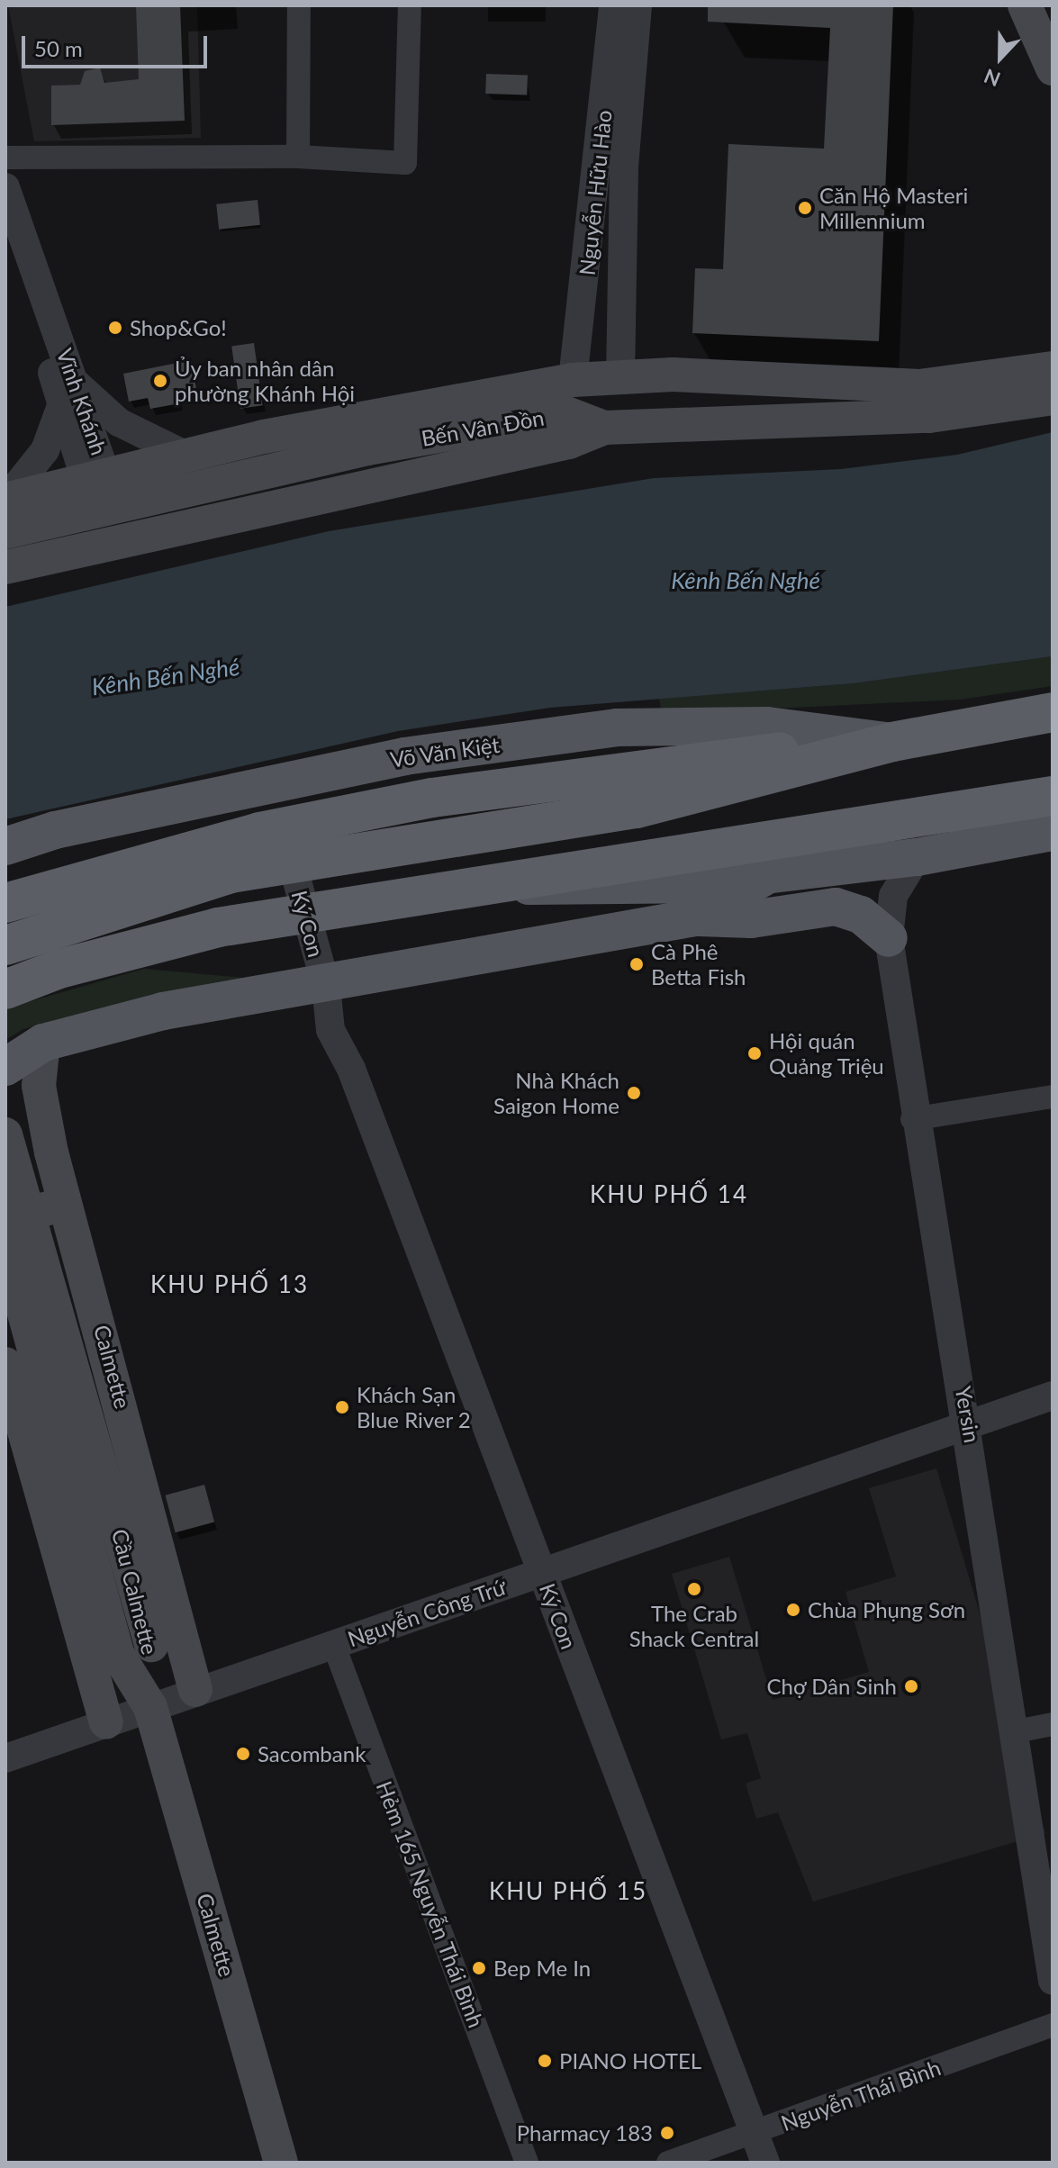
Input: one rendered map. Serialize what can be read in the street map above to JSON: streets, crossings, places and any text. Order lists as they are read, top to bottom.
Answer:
{
  "streets": {
    "highway": ["Võ Văn Kiệt"],
    "main road": ["Bến Vân Đồn", "Calmette", "Cầu Calmette"],
    "street": [
      "Nguyễn Hữu Hào",
      "Vĩnh Khánh",
      "Ký Con",
      "Yersin",
      "Nguyễn Công Trứ",
      "Hẻm 165 Nguyễn Thái Bình",
      "Nguyễn Thái Bình"
    ]
  },
  "crossings": [
    ["Nguyễn Hữu Hào", "Bến Vân Đồn"],
    ["Vĩnh Khánh", "Bến Vân Đồn"],
    ["Võ Văn Kiệt", "Ký Con"],
    ["Ký Con", "Nguyễn Công Trứ"],
    ["Ký Con", "Nguyễn Thái Bình"],
    ["Calmette", "Cầu Calmette"],
    ["Calmette", "Nguyễn Công Trứ"],
    ["Yersin", "Nguyễn Công Trứ"],
    ["Cầu Calmette", "Nguyễn Công Trứ"],
    ["Nguyễn Công Trứ", "Hẻm 165 Nguyễn Thái Bình"]
  ],
  "districts": ["KHU PHỐ 14", "KHU PHỐ 13", "KHU PHỐ 15"],
  "water": ["Kênh Bến Nghé"],
  "places": [
    "Căn Hộ Masteri Millennium",
    "Shop&Go!",
    "Ủy ban nhân dân phường Khánh Hội",
    "Cà Phê Betta Fish",
    "Hội quán Quảng Triệu",
    "Nhà Khách Saigon Home",
    "Khách Sạn Blue River 2",
    "The Crab Shack Central",
    "Chùa Phụng Sơn",
    "Chợ Dân Sinh",
    "Sacombank",
    "Bep Me In",
    "PIANO HOTEL",
    "Pharmacy 183"
  ],
  "scale_bar": "50 m",
  "north": "bottom"
}
